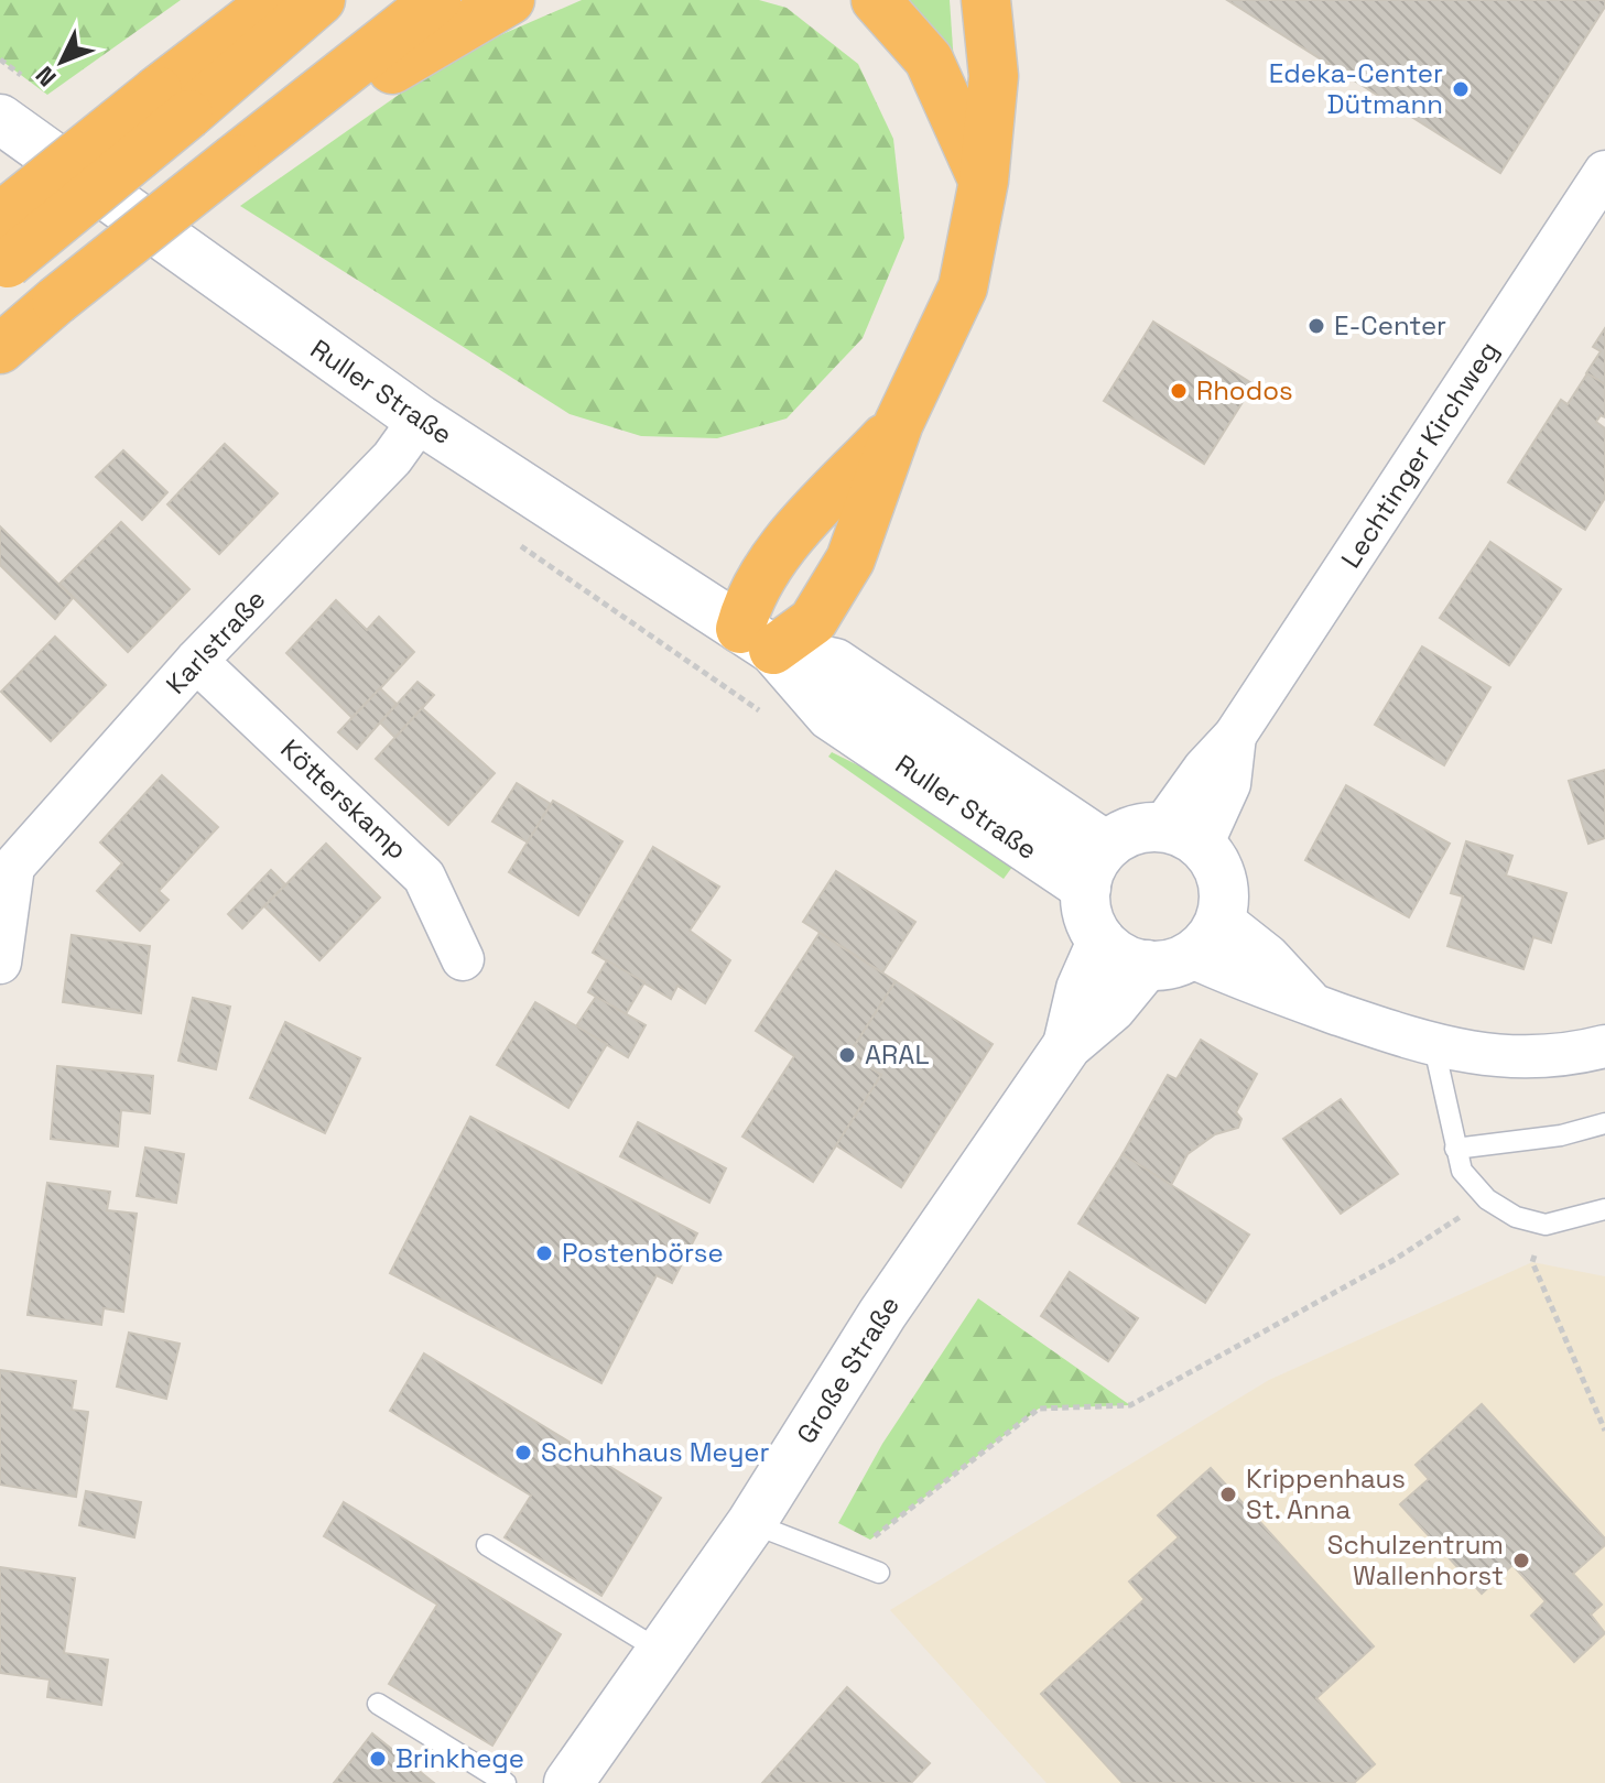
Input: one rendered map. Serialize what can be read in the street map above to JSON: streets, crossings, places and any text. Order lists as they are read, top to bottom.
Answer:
{
  "streets": {
    "street": [
      "Ruller Straße",
      "Lechtinger Kirchweg",
      "Karlstraße",
      "Kötterskamp",
      "Große Straße"
    ]
  },
  "crossings": [
    ["Ruller Straße", "Lechtinger Kirchweg"],
    ["Ruller Straße", "Karlstraße"],
    ["Ruller Straße", "Große Straße"],
    ["Lechtinger Kirchweg", "Große Straße"],
    ["Karlstraße", "Kötterskamp"]
  ],
  "places": [
    "Edeka-Center Dütmann",
    "E-Center",
    "Rhodos",
    "ARAL",
    "Postenbörse",
    "Schuhhaus Meyer",
    "Krippenhaus St. Anna",
    "Schulzentrum Wallenhorst",
    "Brinkhege"
  ],
  "north": "bottom left"
}
